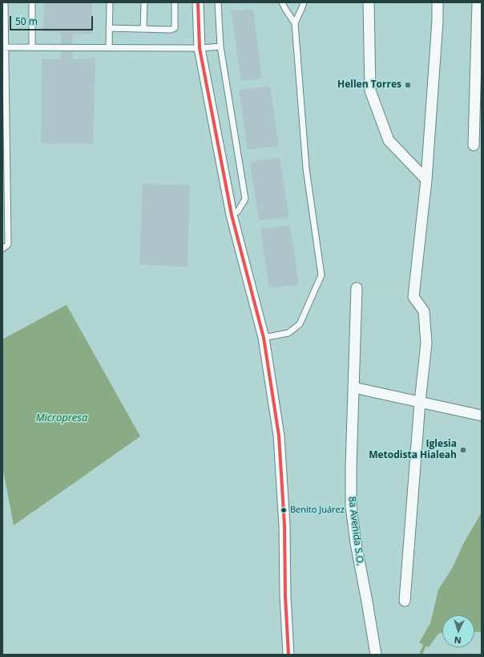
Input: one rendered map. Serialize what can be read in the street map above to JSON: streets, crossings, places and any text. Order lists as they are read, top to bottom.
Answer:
{
  "streets": {
    "street": ["8a Avenida S.O."]
  },
  "water": ["Micropresa"],
  "places": ["Hellen Torres", "Iglesia Metodista Hialeah", "Benito Juárez"],
  "scale_bar": "50 m",
  "north": "bottom"
}
